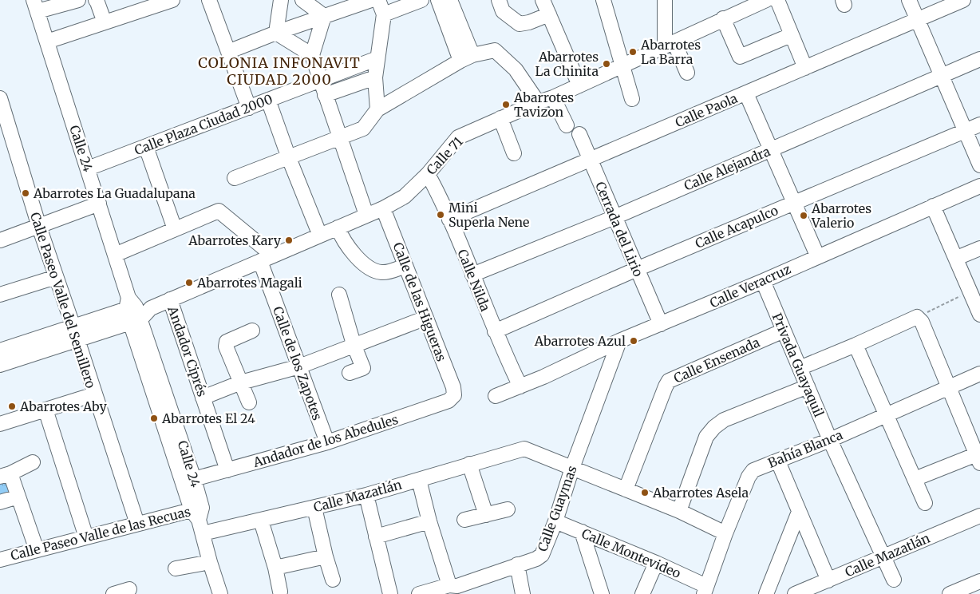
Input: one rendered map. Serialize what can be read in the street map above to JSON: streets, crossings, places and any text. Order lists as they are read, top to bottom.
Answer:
{
  "streets": {
    "street": [
      "Calle Paola",
      "Calle Plaza Ciudad 2000",
      "Calle 24",
      "Calle 71",
      "Calle Alejandra",
      "Calle Acapulco",
      "Cerrada del Lirio",
      "Calle Nilda",
      "Calle Veracruz",
      "Calle Paseo Valle del Semillero",
      "Calle de las Higueras",
      "Andador Ciprés",
      "Calle Ensenada",
      "Calle de los Zapotes",
      "Privada Guayaquil",
      "Andador de los Abedules",
      "Bahía Blanca",
      "Calle Mazatlán",
      "Calle Guaymas",
      "Calle Paseo Valle de las Recuas",
      "Calle Montevideo"
    ]
  },
  "crossings": [
    ["Calle Paola", "Cerrada del Lirio"],
    ["Calle Paola", "Calle Nilda"],
    ["Calle Plaza Ciudad 2000", "Calle 24"],
    ["Calle 24", "Calle 71"],
    ["Calle 24", "Andador de los Abedules"],
    ["Calle 24", "Calle Mazatlán"],
    ["Calle 24", "Calle Paseo Valle de las Recuas"],
    ["Calle 71", "Calle Nilda"],
    ["Calle 71", "Calle de las Higueras"],
    ["Calle 71", "Andador Ciprés"],
    ["Calle 71", "Calle de los Zapotes"],
    ["Calle Alejandra", "Cerrada del Lirio"],
    ["Calle Alejandra", "Calle Nilda"],
    ["Calle Acapulco", "Cerrada del Lirio"],
    ["Calle Acapulco", "Calle Nilda"],
    ["Cerrada del Lirio", "Calle Veracruz"],
    ["Calle Nilda", "Calle Veracruz"],
    ["Calle Veracruz", "Privada Guayaquil"],
    ["Calle Veracruz", "Calle Guaymas"],
    ["Calle Paseo Valle del Semillero", "Calle Paseo Valle de las Recuas"],
    ["Calle de las Higueras", "Andador de los Abedules"],
    ["Andador Ciprés", "Andador de los Abedules"],
    ["Calle Ensenada", "Privada Guayaquil"],
    ["Calle Ensenada", "Calle Mazatlán"],
    ["Calle de los Zapotes", "Andador de los Abedules"],
    ["Privada Guayaquil", "Bahía Blanca"],
    ["Privada Guayaquil", "Calle Mazatlán"],
    ["Bahía Blanca", "Calle Mazatlán"],
    ["Bahía Blanca", "Calle Montevideo"],
    ["Calle Mazatlán", "Calle Guaymas"],
    ["Calle Guaymas", "Calle Montevideo"]
  ],
  "districts": ["COLONIA INFONAVIT CIUDAD 2000"],
  "places": [
    "Abarrotes La Barra",
    "Abarrotes La Chinita",
    "Abarrotes Tavizon",
    "Abarrotes La Guadalupana",
    "Mini Superla Nene",
    "Abarrotes Valerio",
    "Abarrotes Kary",
    "Abarrotes Magali",
    "Abarrotes Azul",
    "Abarrotes Aby",
    "Abarrotes El 24",
    "Abarrotes Asela"
  ]
}
